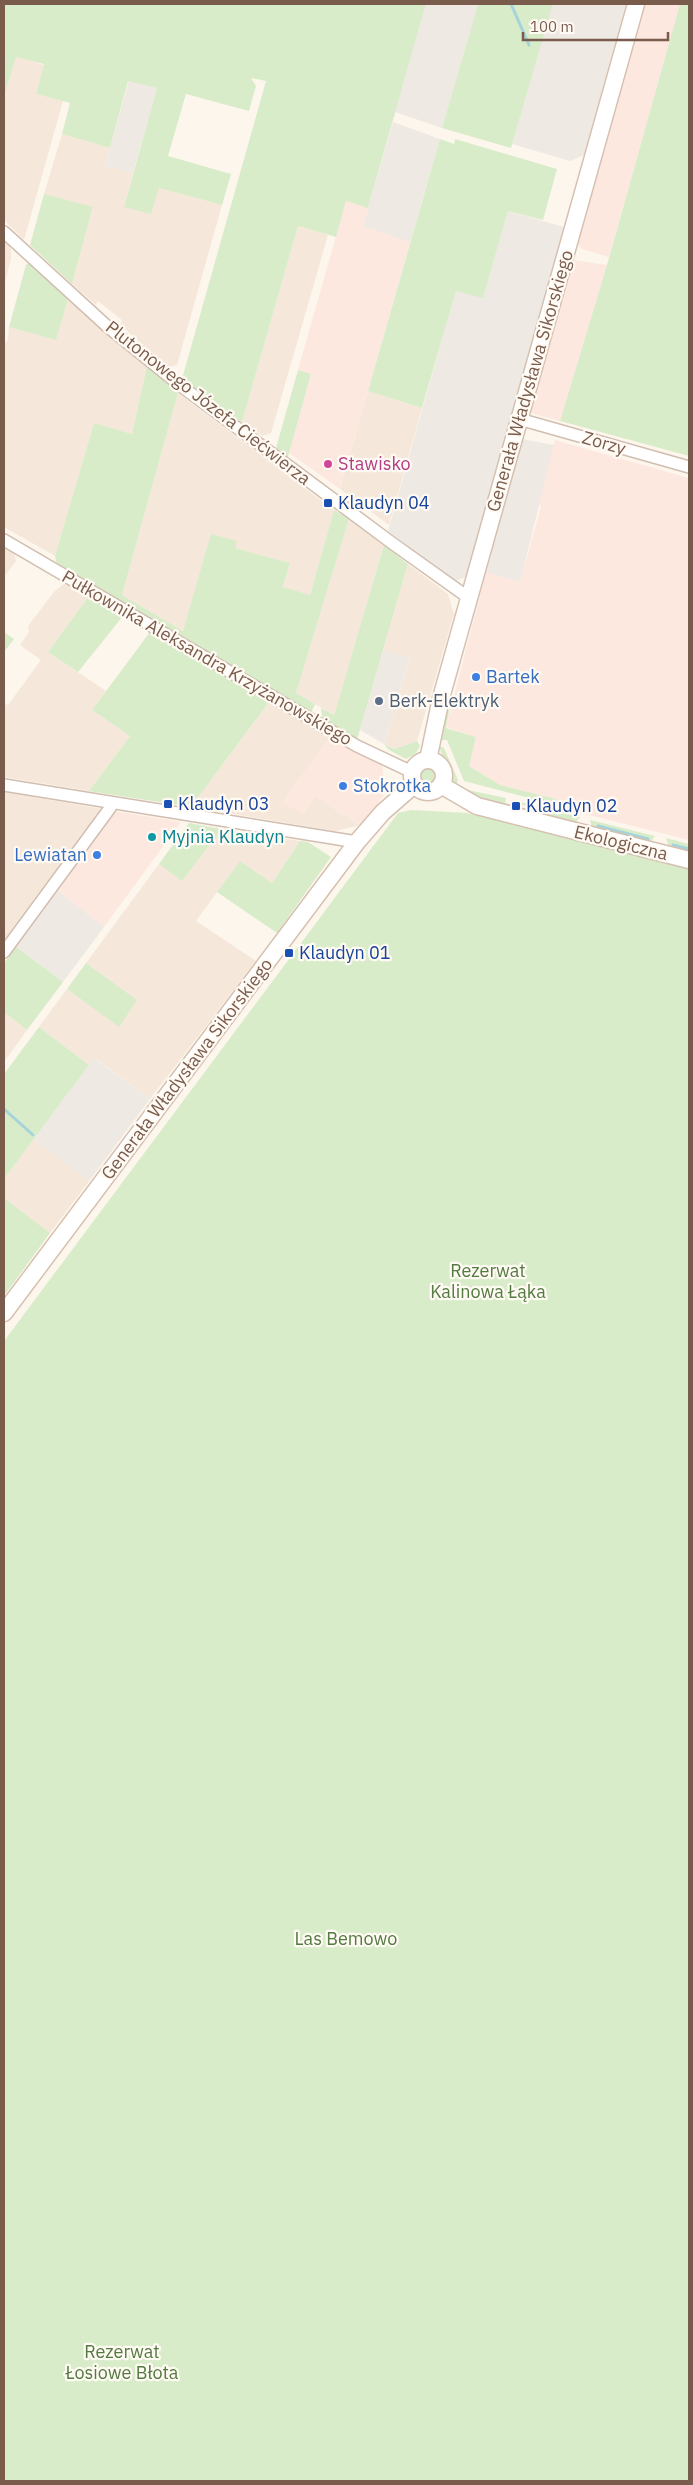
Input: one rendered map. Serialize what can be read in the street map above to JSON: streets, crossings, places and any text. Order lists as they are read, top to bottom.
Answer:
{
  "streets": {
    "main road": ["Generała Władysława Sikorskiego", "Ekologiczna"],
    "street": ["Plutonowego Józefa Ciećwierza", "Zorzy", "Pułkownika Aleksandra Krzyżanowskiego"]
  },
  "crossings": [
    ["Generała Władysława Sikorskiego", "Plutonowego Józefa Ciećwierza"],
    ["Generała Władysława Sikorskiego", "Zorzy"],
    ["Generała Władysława Sikorskiego", "Pułkownika Aleksandra Krzyżanowskiego"],
    ["Generała Władysława Sikorskiego", "Ekologiczna"],
    ["Pułkownika Aleksandra Krzyżanowskiego", "Ekologiczna"]
  ],
  "parks": ["Rezerwat Kalinowa Łąka", "Las Bemowo", "Rezerwat Łosiowe Błota"],
  "places": {
    "other": [
      "Stawisko",
      "Bartek",
      "Berk-Elektryk",
      "Stokrotka",
      "Myjnia Klaudyn",
      "Lewiatan"
    ],
    "transit": [
      "Klaudyn 04",
      "Klaudyn 03",
      "Klaudyn 02",
      "Klaudyn 01"
    ]
  },
  "scale_bar": "100 m"
}
